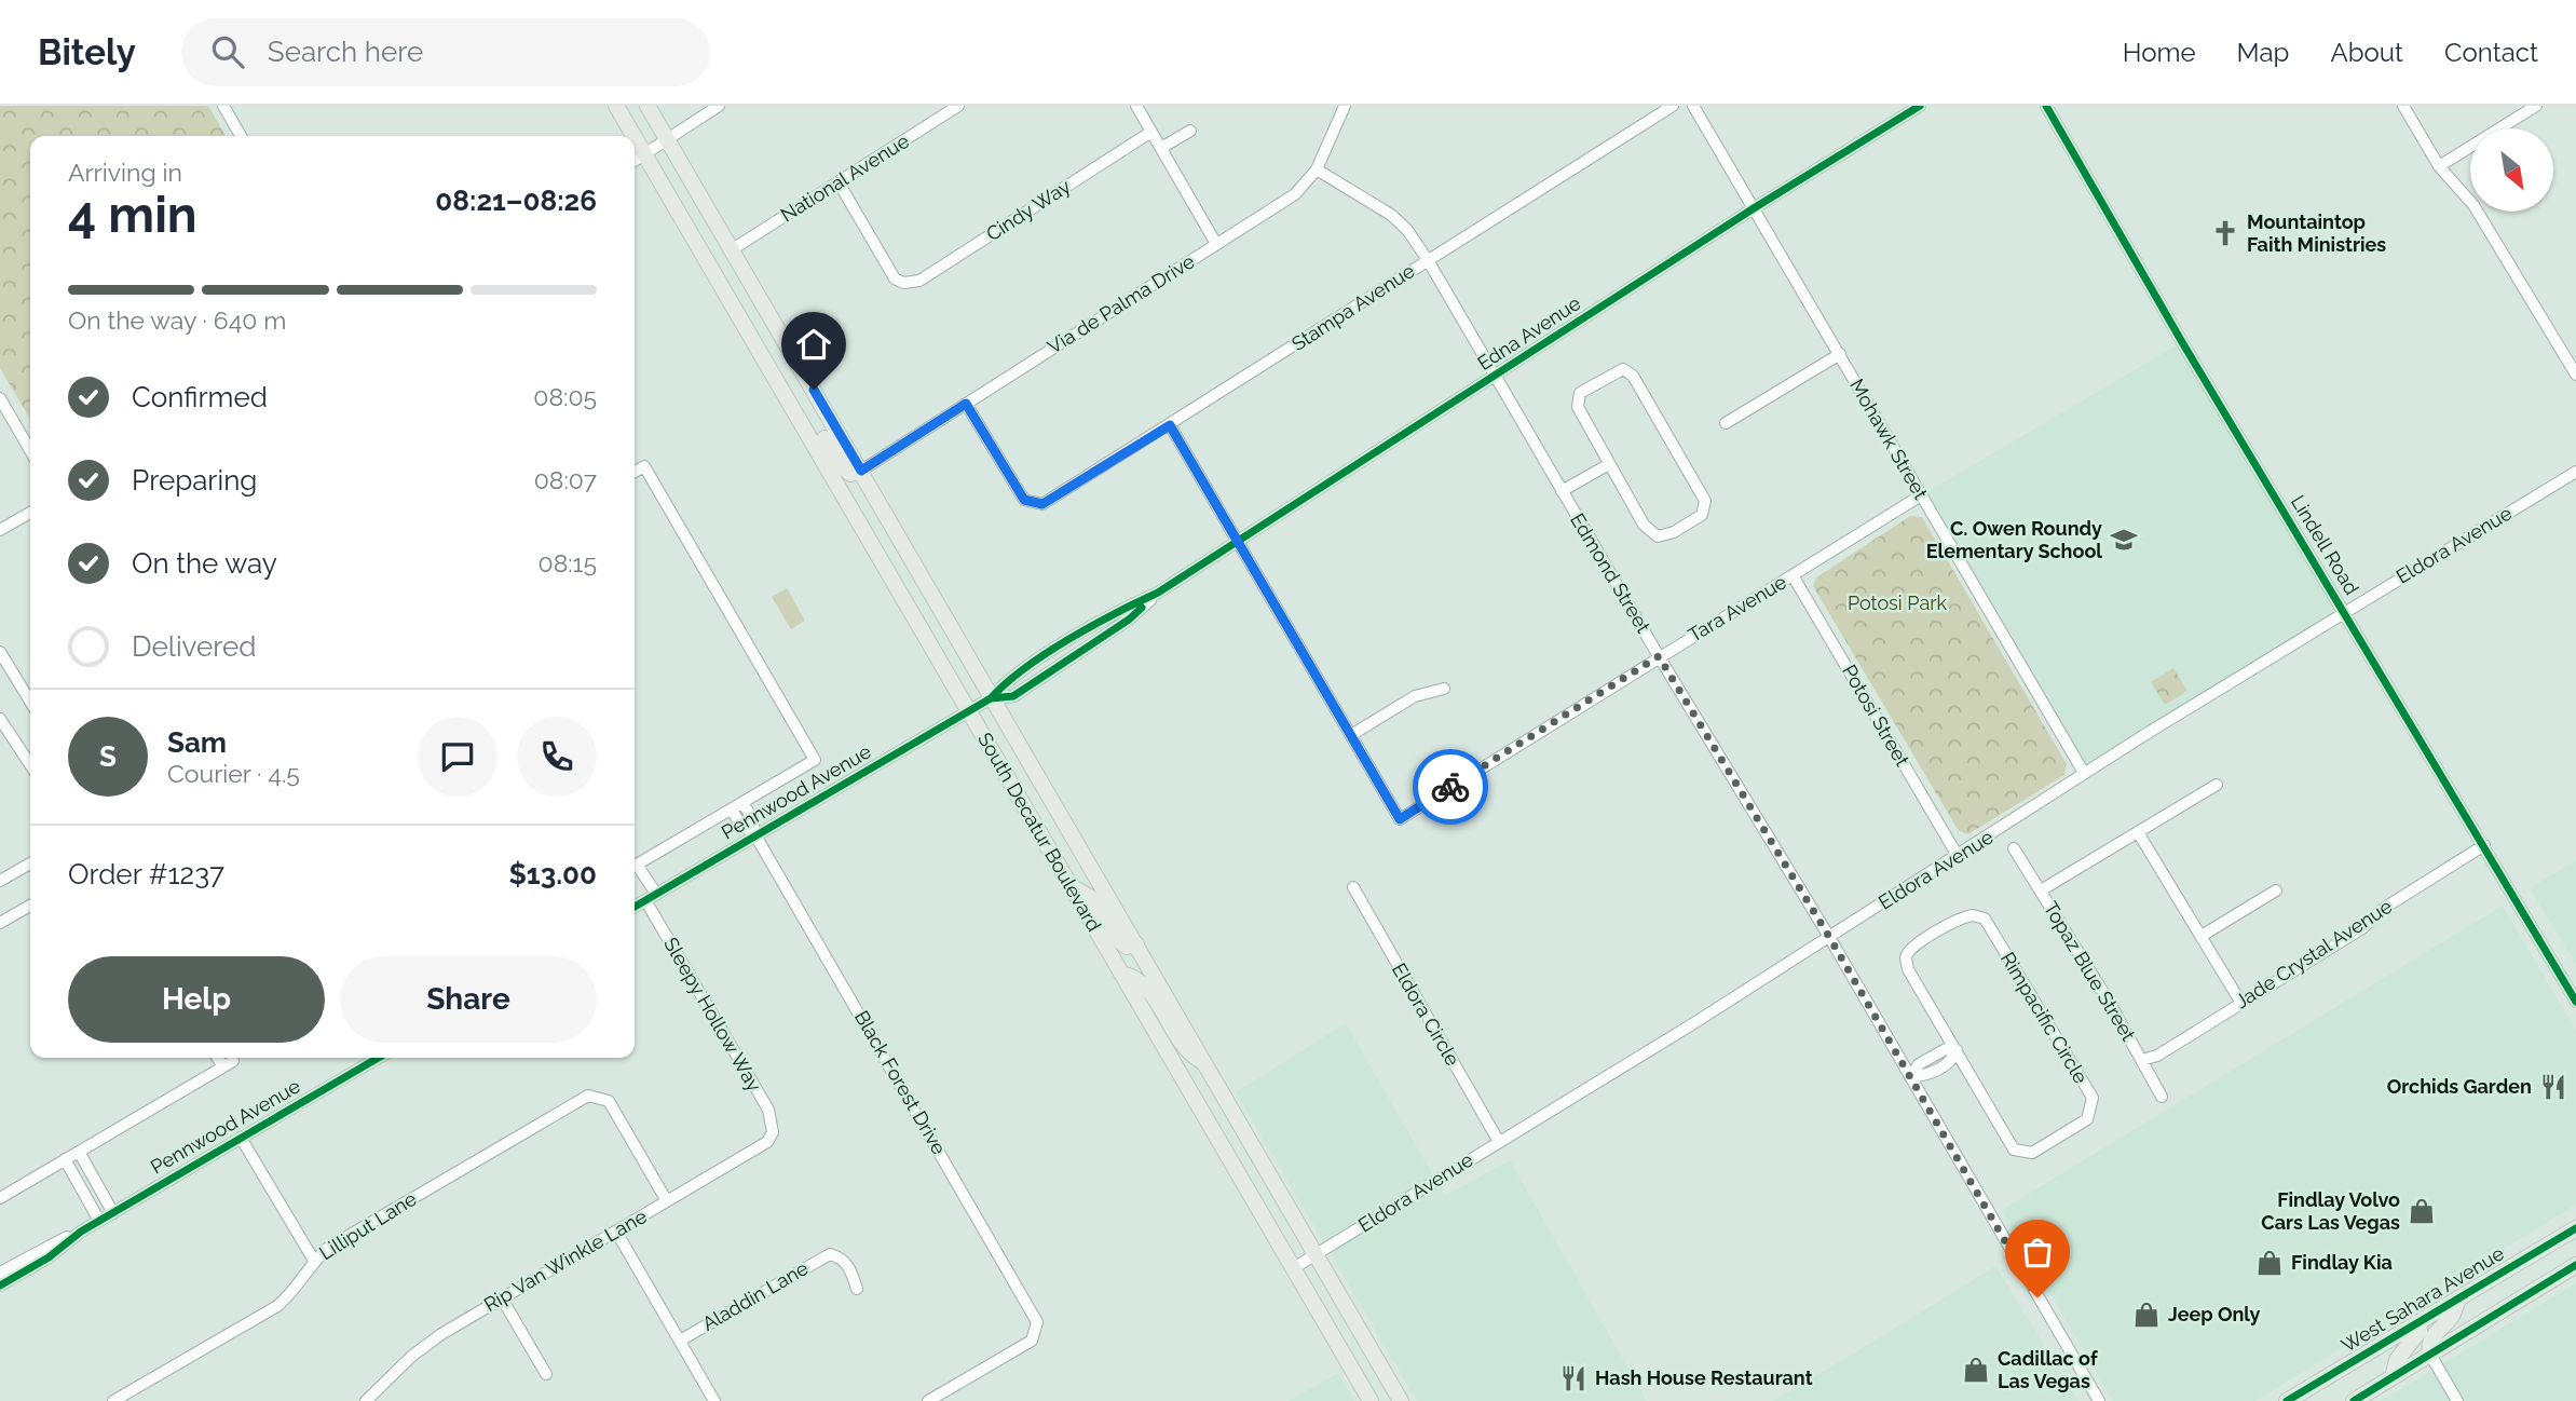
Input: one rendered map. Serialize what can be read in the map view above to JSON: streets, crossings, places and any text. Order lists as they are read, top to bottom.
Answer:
{
  "streets": {
    "main road": ["South Decatur Boulevard", "West Sahara Avenue"],
    "street": [
      "National Avenue",
      "Cindy Way",
      "Via de Palma Drive",
      "Stampa Avenue",
      "Edna Avenue",
      "Mohawk Street",
      "Lindell Road",
      "Eldora Avenue",
      "Edmond Street",
      "Tara Avenue",
      "Potosi Street",
      "Pennwood Avenue",
      "Jade Crystal Avenue",
      "Topaz Blue Street",
      "Sleepy Hollow Way",
      "Eldora Circle",
      "Rimpacific Circle",
      "Black Forest Drive",
      "Lilliput Lane",
      "Rip Van Winkle Lane",
      "Aladdin Lane"
    ]
  },
  "crossings": [
    ["National Avenue", "Cindy Way"],
    ["National Avenue", "South Decatur Boulevard"],
    ["Via de Palma Drive", "Stampa Avenue"],
    ["Via de Palma Drive", "Edmond Street"],
    ["Via de Palma Drive", "South Decatur Boulevard"],
    ["Stampa Avenue", "Edmond Street"],
    ["Edna Avenue", "Mohawk Street"],
    ["Edna Avenue", "Edmond Street"],
    ["Edna Avenue", "Pennwood Avenue"],
    ["Edna Avenue", "South Decatur Boulevard"],
    ["Mohawk Street", "Eldora Avenue"],
    ["Mohawk Street", "Tara Avenue"],
    ["Lindell Road", "Eldora Avenue"],
    ["Lindell Road", "Jade Crystal Avenue"],
    ["Eldora Avenue", "Edmond Street"],
    ["Eldora Avenue", "Potosi Street"],
    ["Eldora Avenue", "South Decatur Boulevard"],
    ["Eldora Avenue", "Eldora Circle"],
    ["Edmond Street", "Tara Avenue"],
    ["Tara Avenue", "Potosi Street"],
    ["Pennwood Avenue", "South Decatur Boulevard"],
    ["Pennwood Avenue", "Sleepy Hollow Way"],
    ["Pennwood Avenue", "Black Forest Drive"],
    ["Jade Crystal Avenue", "Topaz Blue Street"],
    ["Sleepy Hollow Way", "Rip Van Winkle Lane"],
    ["Lilliput Lane", "Rip Van Winkle Lane"]
  ],
  "parks": ["Potosi Park"],
  "places": {
    "church": ["Mountaintop Faith Ministries"],
    "school or university": ["C. Owen Roundy Elementary School"],
    "restaurant": ["Orchids Garden", "Hash House Restaurant"],
    "shop": [
      "Findlay Volvo Cars Las Vegas",
      "Findlay Kia",
      "Jeep Only",
      "Cadillac of Las Vegas"
    ]
  },
  "north": "bottom right",
  "page": {
    "header": "Bitely",
    "search": "Search here",
    "nav": [
      "Home",
      "Map",
      "About",
      "Contact"
    ],
    "heading": ["4 min", "Arriving in", "08:21–08:26"],
    "panel": [
      "Sam",
      "Courier · 4.5",
      "Order #1237",
      "$13.00"
    ],
    "bar": "On the way · 640 m",
    "list": [
      ["Confirmed", "08:05"],
      ["Preparing", "08:07"],
      ["On the way", "08:15"],
      "Delivered"
    ],
    "round": "S",
    "buttons": ["Help", "Share"]
  }
}
